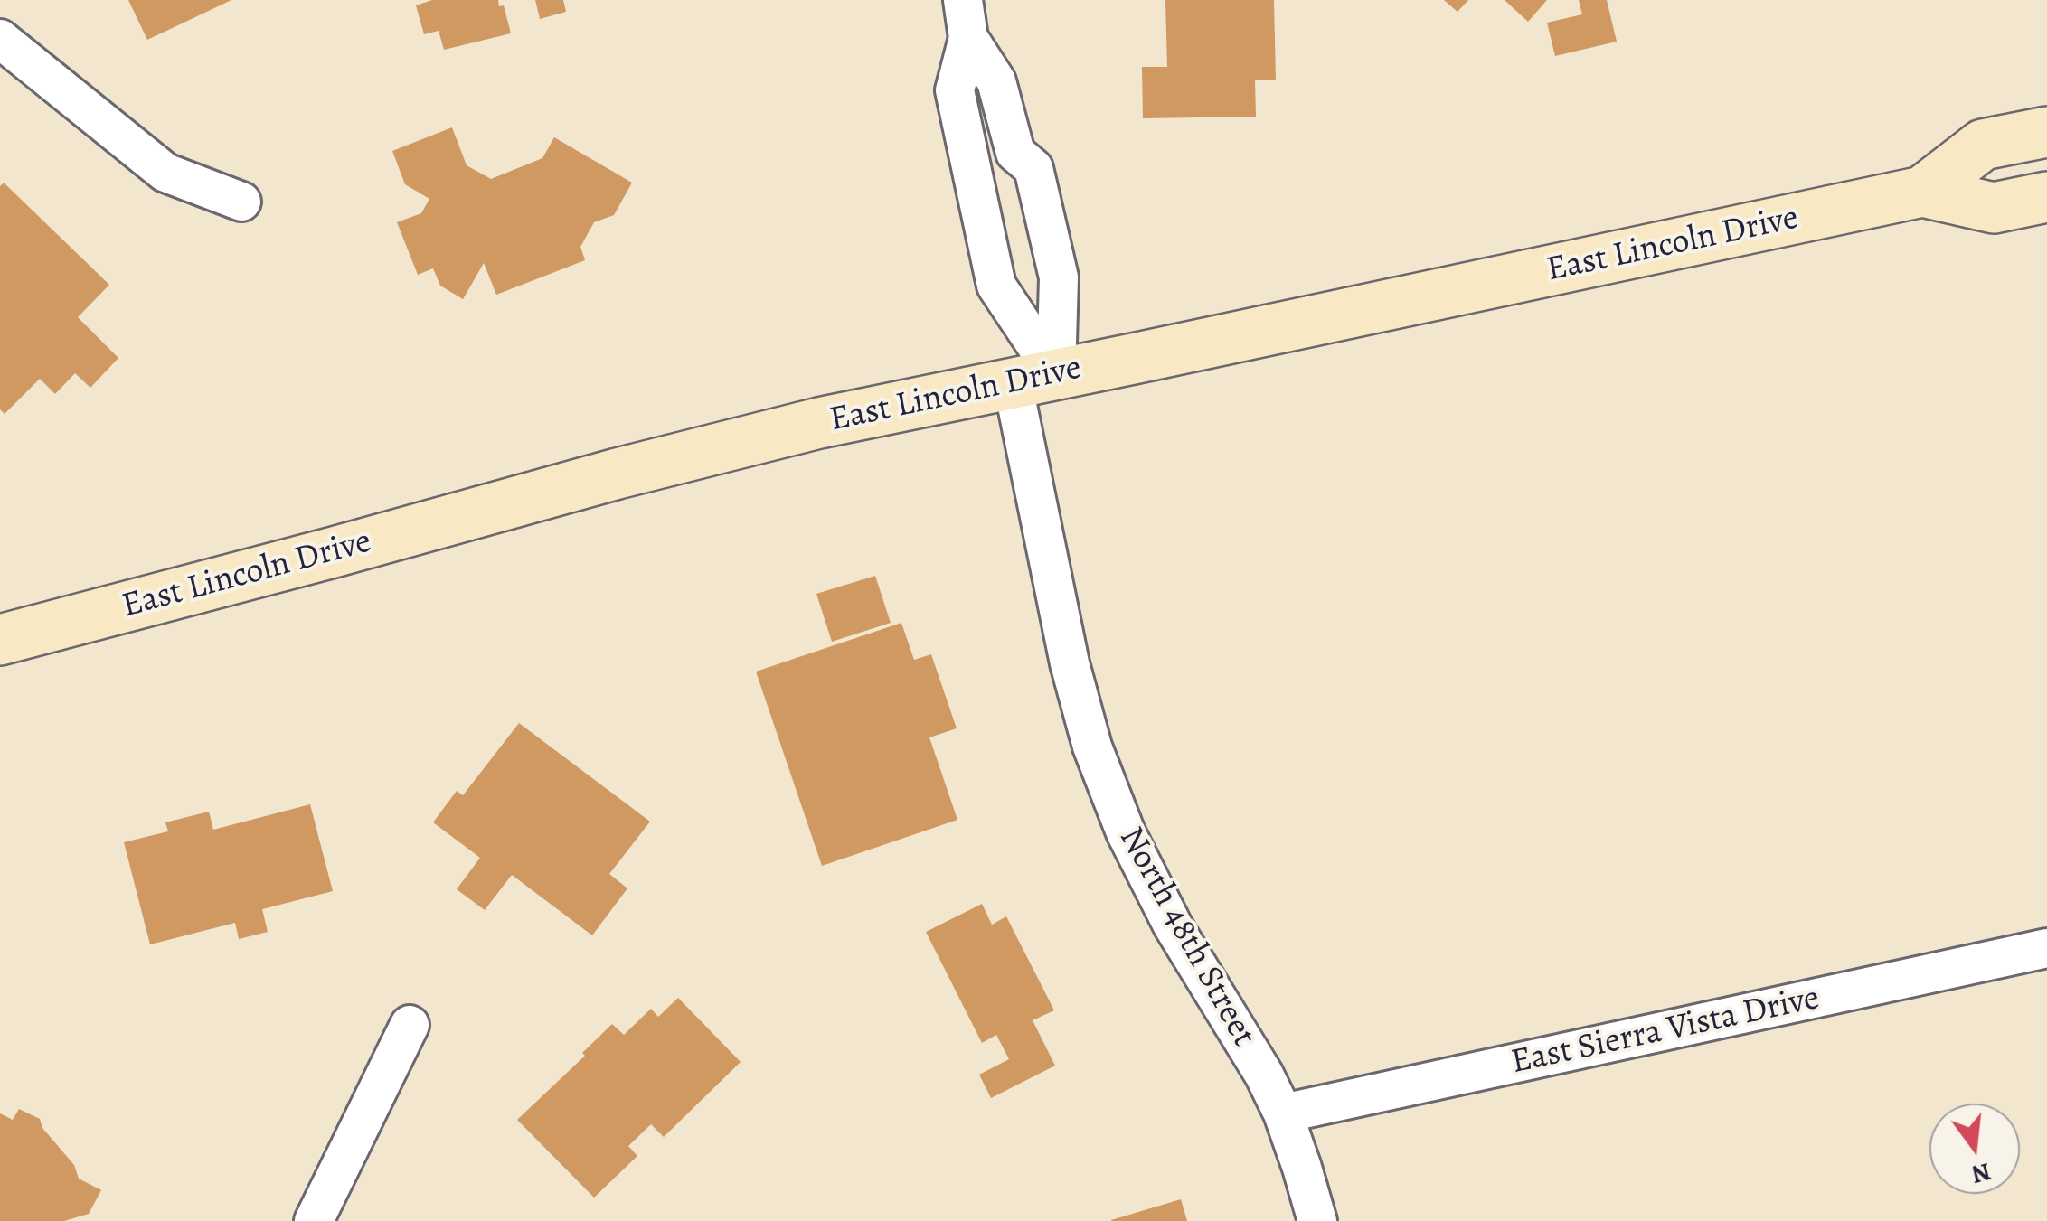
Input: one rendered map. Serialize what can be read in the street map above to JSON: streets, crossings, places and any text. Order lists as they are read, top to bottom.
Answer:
{
  "streets": {
    "main road": ["East Lincoln Drive"],
    "street": ["North 48th Street", "East Sierra Vista Drive"]
  },
  "crossings": [
    ["East Lincoln Drive", "North 48th Street"],
    ["North 48th Street", "East Sierra Vista Drive"]
  ],
  "north": "bottom"
}
